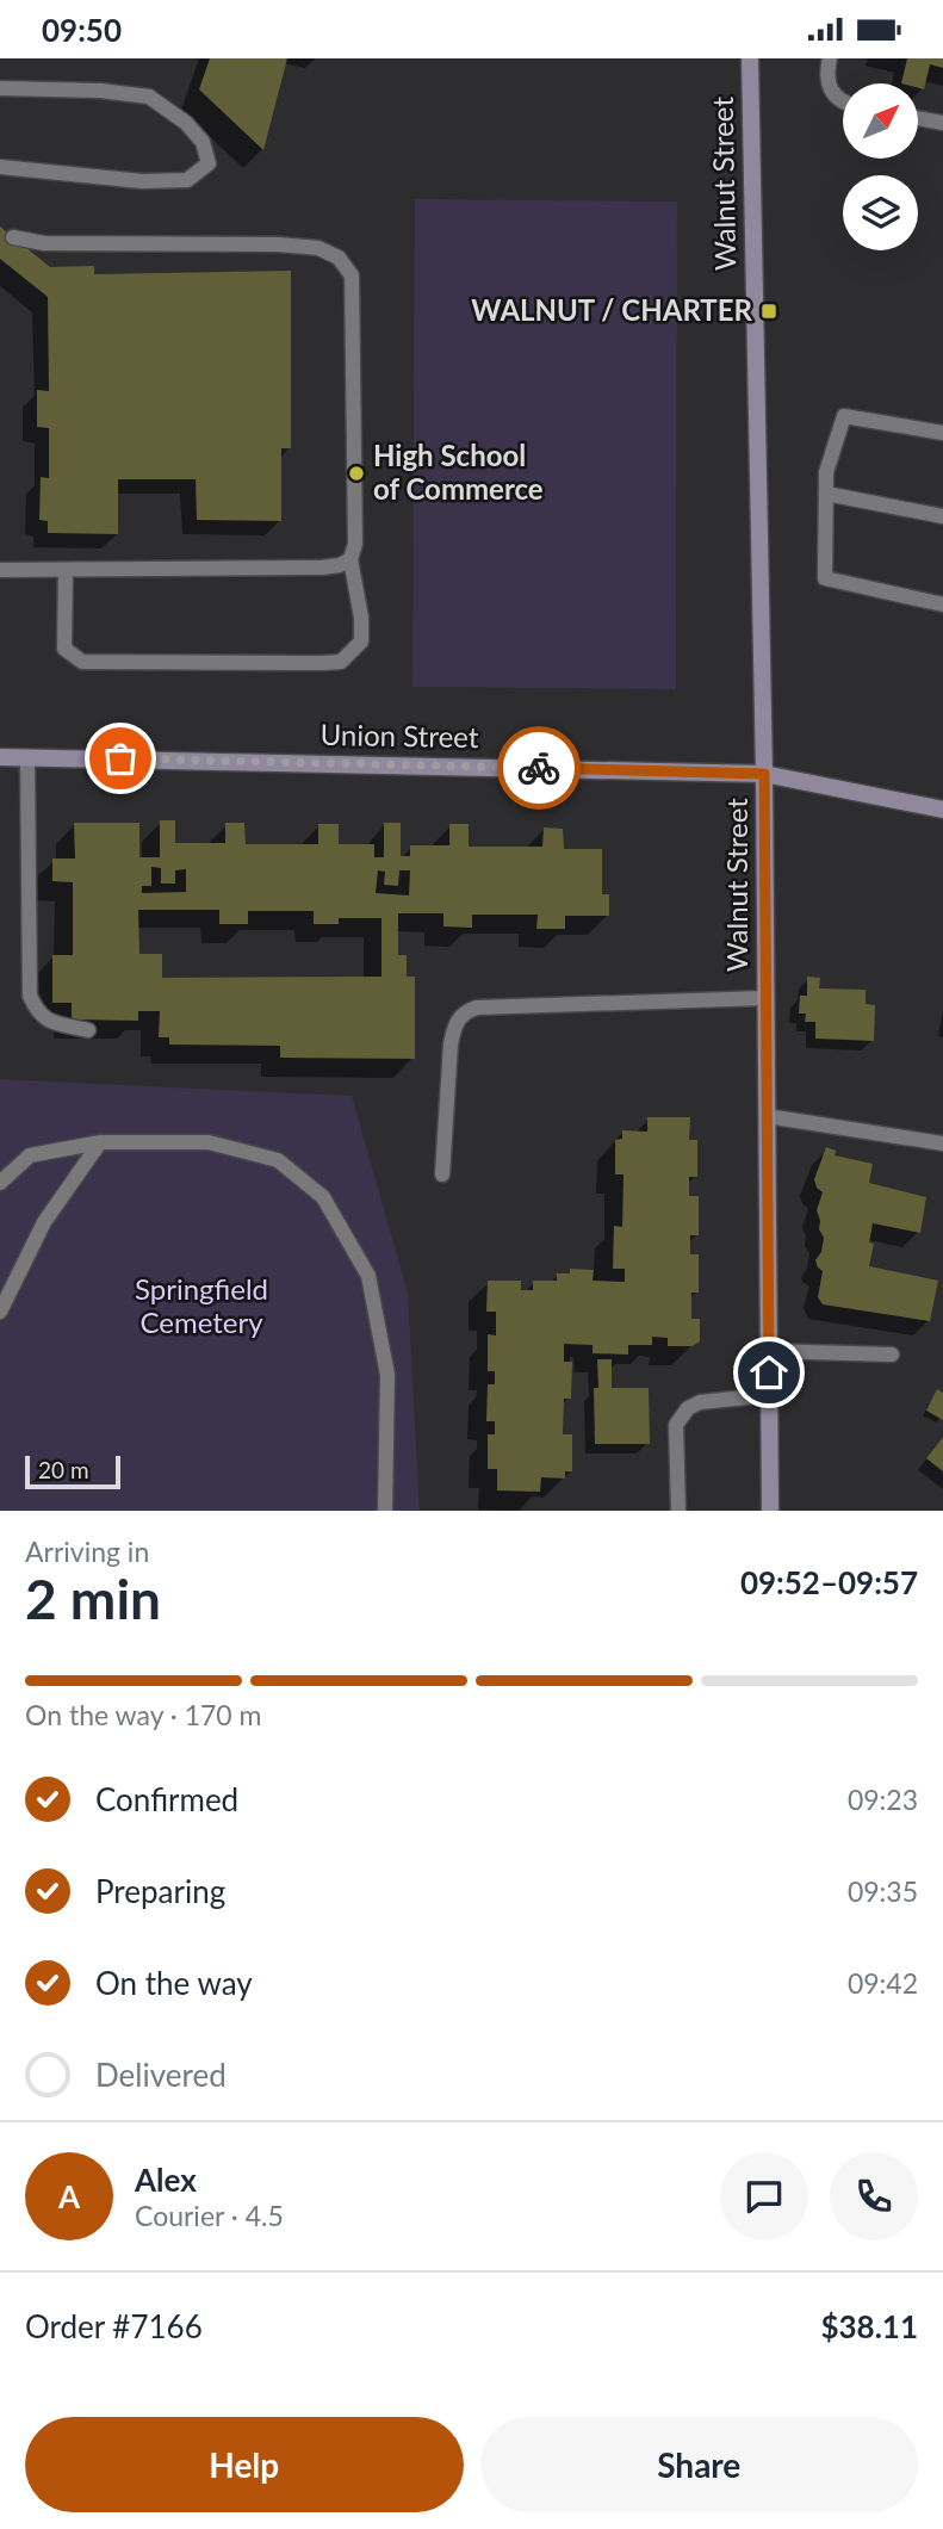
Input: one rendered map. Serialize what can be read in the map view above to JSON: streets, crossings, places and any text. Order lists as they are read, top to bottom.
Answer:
{
  "streets": {
    "main road": ["Walnut Street", "Union Street"]
  },
  "crossings": [
    ["Walnut Street", "Union Street"]
  ],
  "parks": ["Springfield Cemetery"],
  "places": {
    "transit": ["WALNUT / CHARTER"],
    "other": ["High School of Commerce"]
  },
  "scale_bar": "20 m",
  "north": "top right",
  "page": {
    "status": "09:50",
    "scale": "20 m",
    "heading": ["2 min", "Arriving in", "09:52–09:57"],
    "panel": [
      "Alex",
      "Courier · 4.5",
      "Order #7166",
      "$38.11"
    ],
    "bar": "On the way · 170 m",
    "list": [
      ["Confirmed", "09:23"],
      ["Preparing", "09:35"],
      ["On the way", "09:42"],
      "Delivered"
    ],
    "round": "A",
    "buttons": ["Help", "Share"]
  }
}
